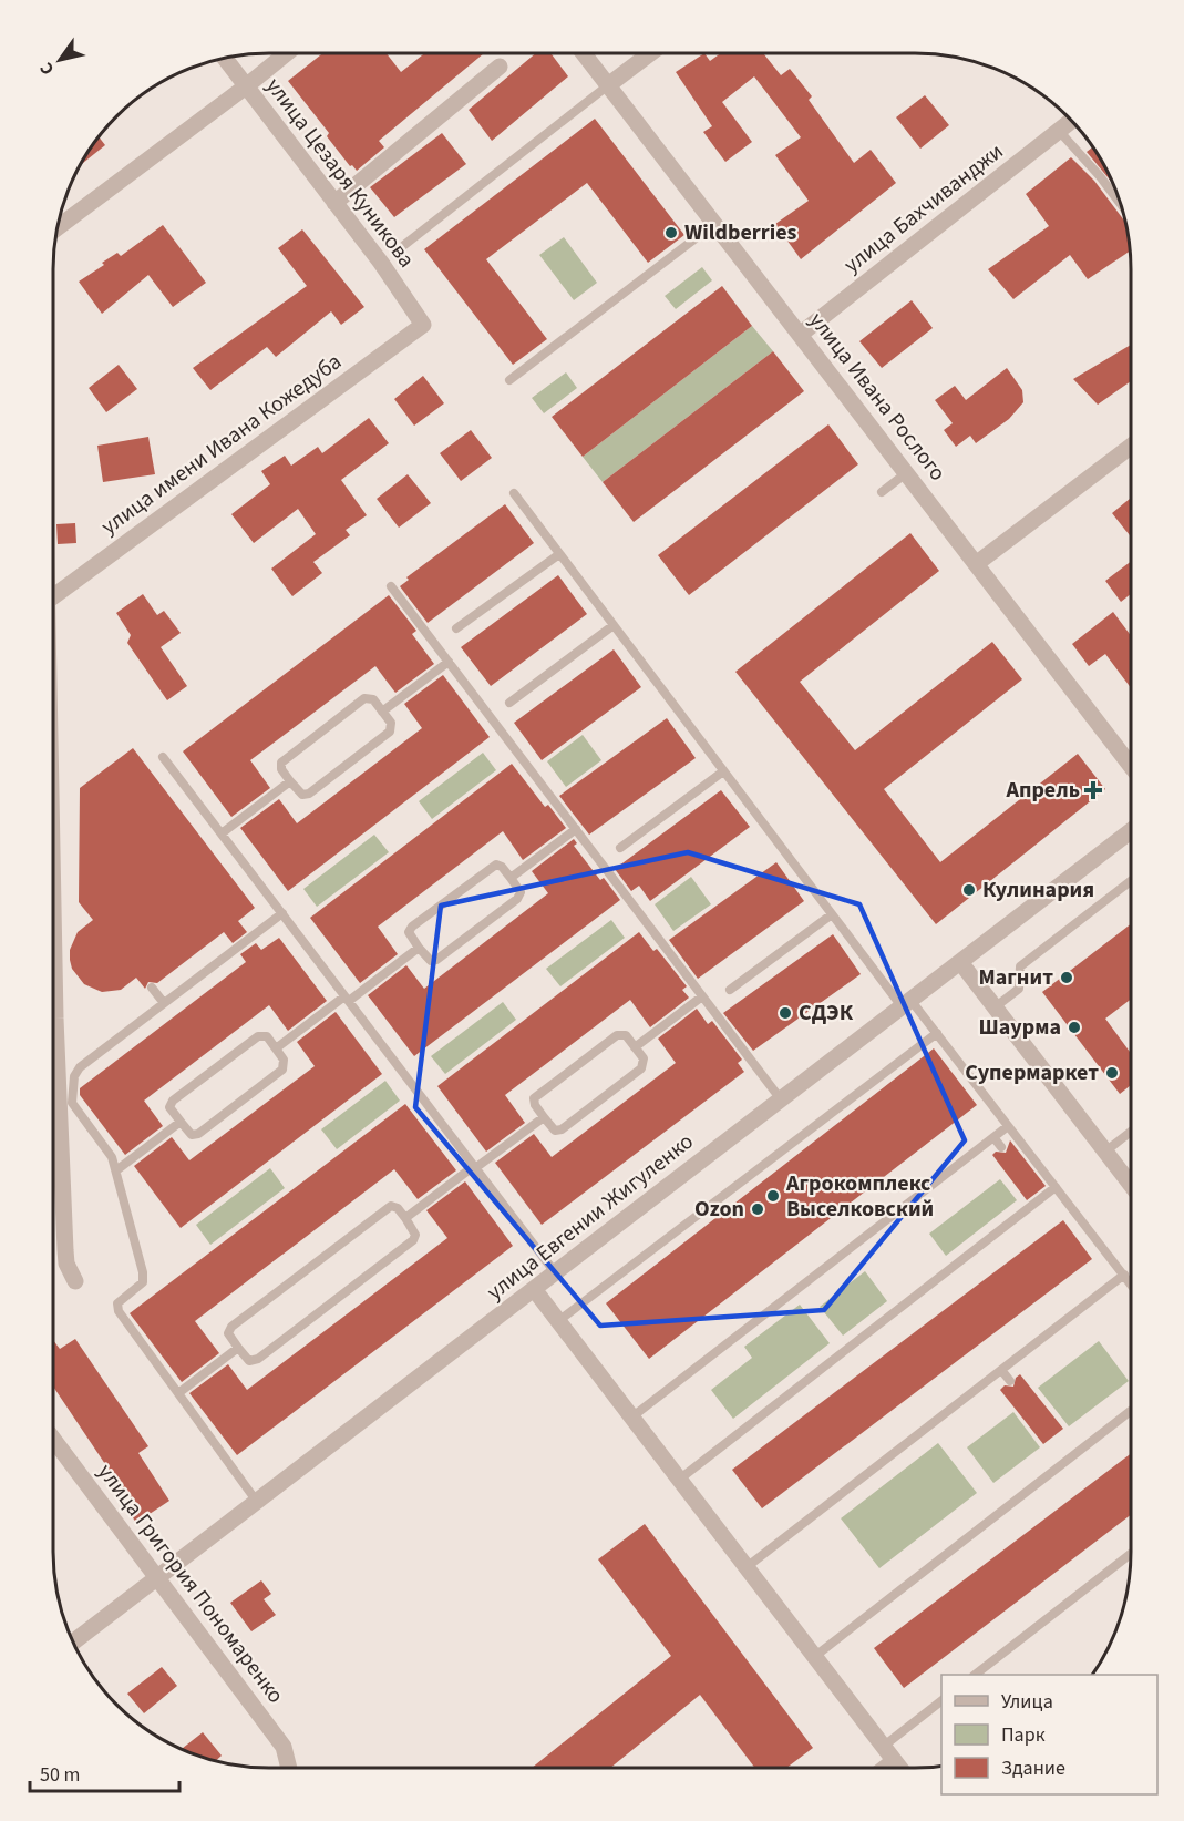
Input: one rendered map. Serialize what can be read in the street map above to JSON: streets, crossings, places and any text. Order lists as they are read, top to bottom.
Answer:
{
  "streets": {
    "street": [
      "улица Цезаря Куникова",
      "улица Бахчиванджи",
      "улица Ивана Рослого",
      "улица имени Ивана Кожедуба",
      "улица Евгении Жигуленко",
      "улица Григория Пономаренко"
    ]
  },
  "crossings": [
    ["улица Цезаря Куникова", "улица имени Ивана Кожедуба"],
    ["улица Бахчиванджи", "улица Ивана Рослого"],
    ["улица Евгении Жигуленко", "улица Григория Пономаренко"]
  ],
  "places": {
    "other": [
      "Wildberries",
      "Кулинария",
      "Магнит",
      "СДЭК",
      "Шаурма",
      "Супермаркет",
      "Агрокомплекс Выселковский",
      "Ozon"
    ],
    "health": ["Апрель"]
  },
  "legend": ["Улица", "Парк", "Здание"],
  "scale_bar": "50 m",
  "north": "bottom left"
}
